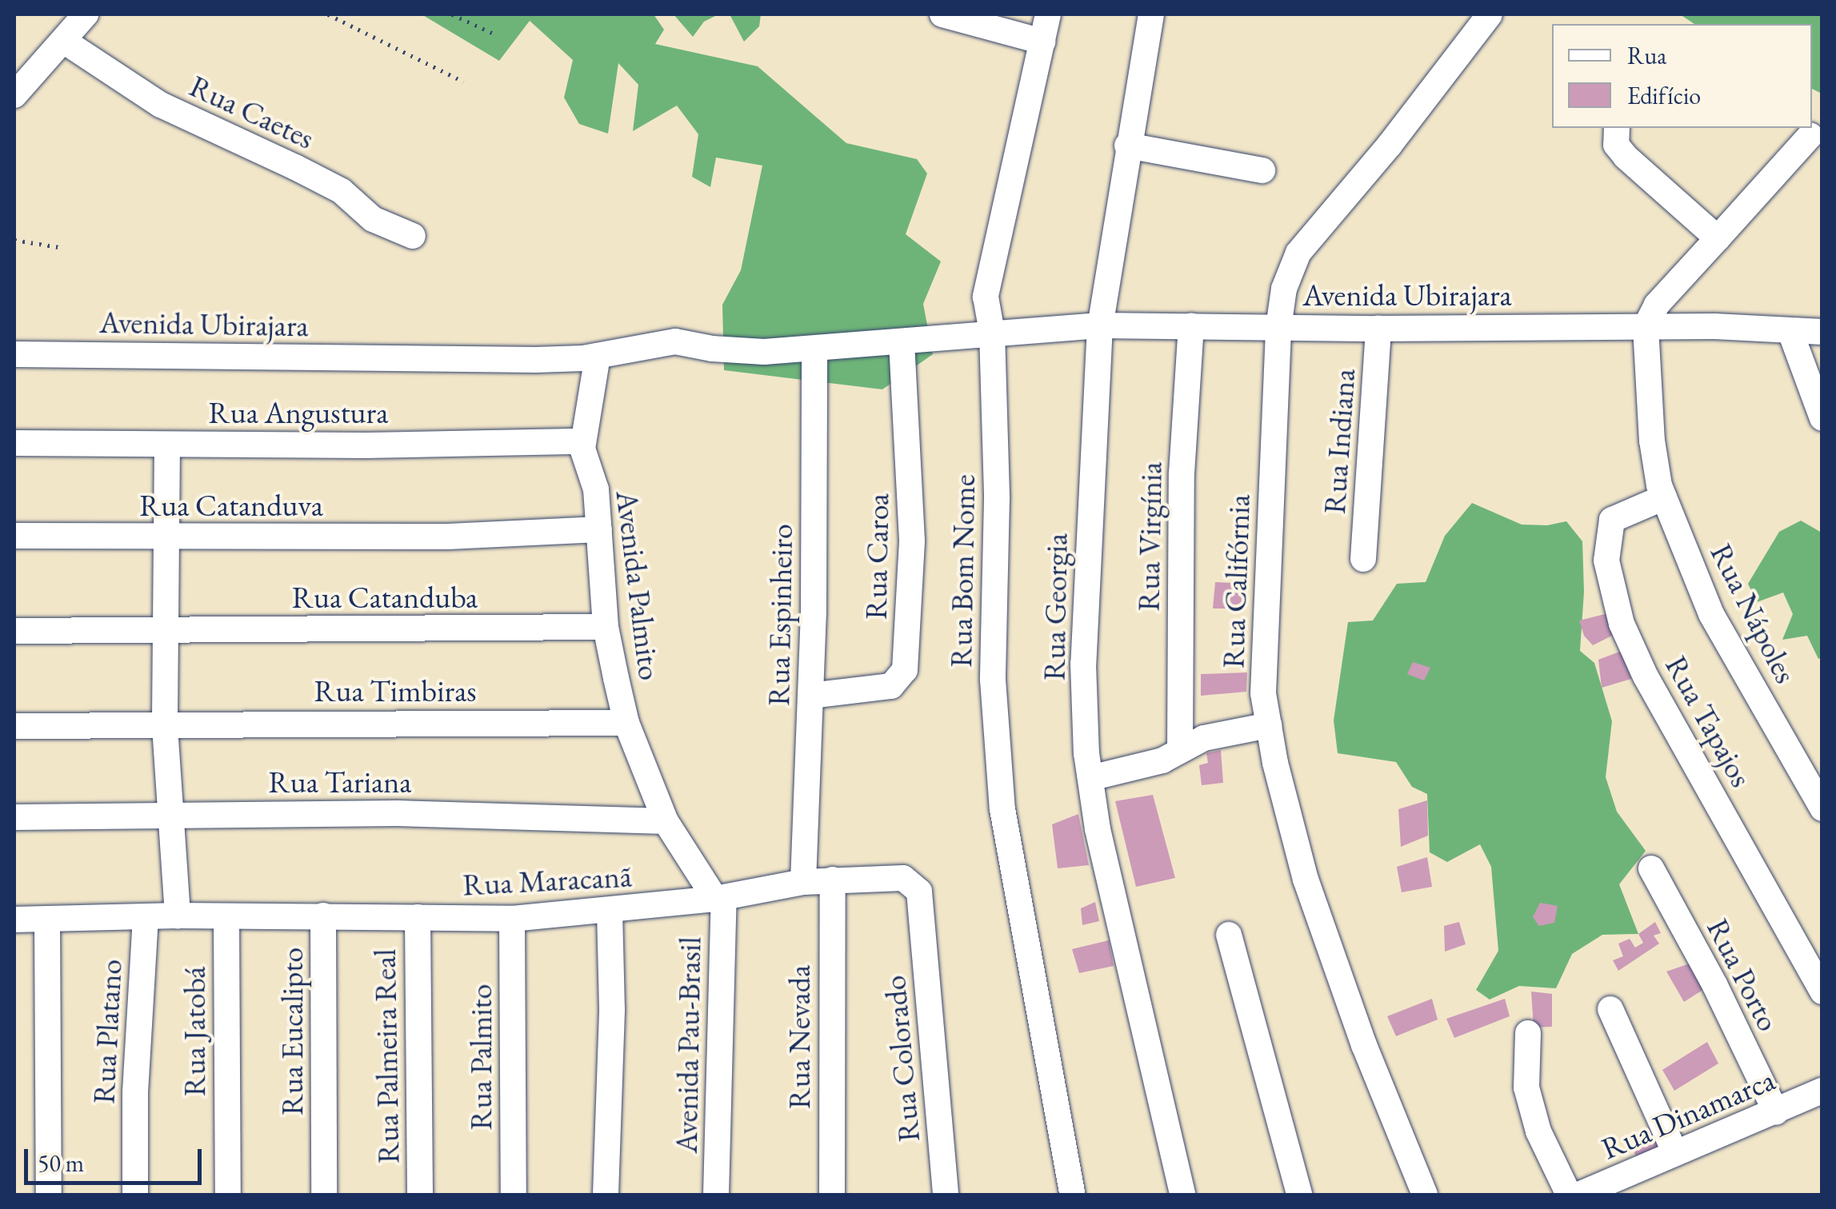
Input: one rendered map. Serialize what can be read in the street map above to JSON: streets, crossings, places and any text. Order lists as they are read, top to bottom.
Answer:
{
  "streets": {
    "street": [
      "Rua Caetes",
      "Avenida Ubirajara",
      "Rua Angustura",
      "Rua Indiana",
      "Rua Catanduva",
      "Rua Virgínia",
      "Rua Caroa",
      "Rua Bom Nome",
      "Rua Califórnia",
      "Avenida Palmito",
      "Rua Catanduba",
      "Rua Georgia",
      "Rua Nápoles",
      "Rua Espinheiro",
      "Rua Timbiras",
      "Rua Tapajos",
      "Rua Tariana",
      "Rua Maracanã",
      "Rua Porto",
      "Rua Platano",
      "Rua Jatobá",
      "Rua Eucalipto",
      "Rua Nevada",
      "Avenida Pau-Brasil",
      "Rua Palmeira Real",
      "Rua Palmito",
      "Rua Colorado",
      "Rua Dinamarca"
    ]
  },
  "crossings": [
    ["Avenida Ubirajara", "Rua Indiana"],
    ["Avenida Ubirajara", "Rua Virgínia"],
    ["Avenida Ubirajara", "Rua Caroa"],
    ["Avenida Ubirajara", "Rua Bom Nome"],
    ["Avenida Ubirajara", "Rua Califórnia"],
    ["Avenida Ubirajara", "Avenida Palmito"],
    ["Avenida Ubirajara", "Rua Georgia"],
    ["Avenida Ubirajara", "Rua Nápoles"],
    ["Avenida Ubirajara", "Rua Espinheiro"],
    ["Rua Angustura", "Avenida Palmito"],
    ["Rua Catanduva", "Avenida Palmito"],
    ["Rua Caroa", "Rua Espinheiro"],
    ["Avenida Palmito", "Rua Catanduba"],
    ["Avenida Palmito", "Rua Timbiras"],
    ["Avenida Palmito", "Rua Tariana"],
    ["Avenida Palmito", "Rua Maracanã"],
    ["Avenida Palmito", "Avenida Pau-Brasil"],
    ["Rua Nápoles", "Rua Tapajos"],
    ["Rua Espinheiro", "Rua Maracanã"],
    ["Rua Maracanã", "Rua Platano"],
    ["Rua Maracanã", "Rua Jatobá"],
    ["Rua Maracanã", "Rua Eucalipto"],
    ["Rua Maracanã", "Rua Nevada"],
    ["Rua Maracanã", "Avenida Pau-Brasil"],
    ["Rua Maracanã", "Rua Palmeira Real"],
    ["Rua Maracanã", "Rua Palmito"],
    ["Rua Maracanã", "Rua Colorado"],
    ["Rua Porto", "Rua Dinamarca"]
  ],
  "legend": ["Rua", "Edifício"],
  "scale_bar": "50 m"
}
